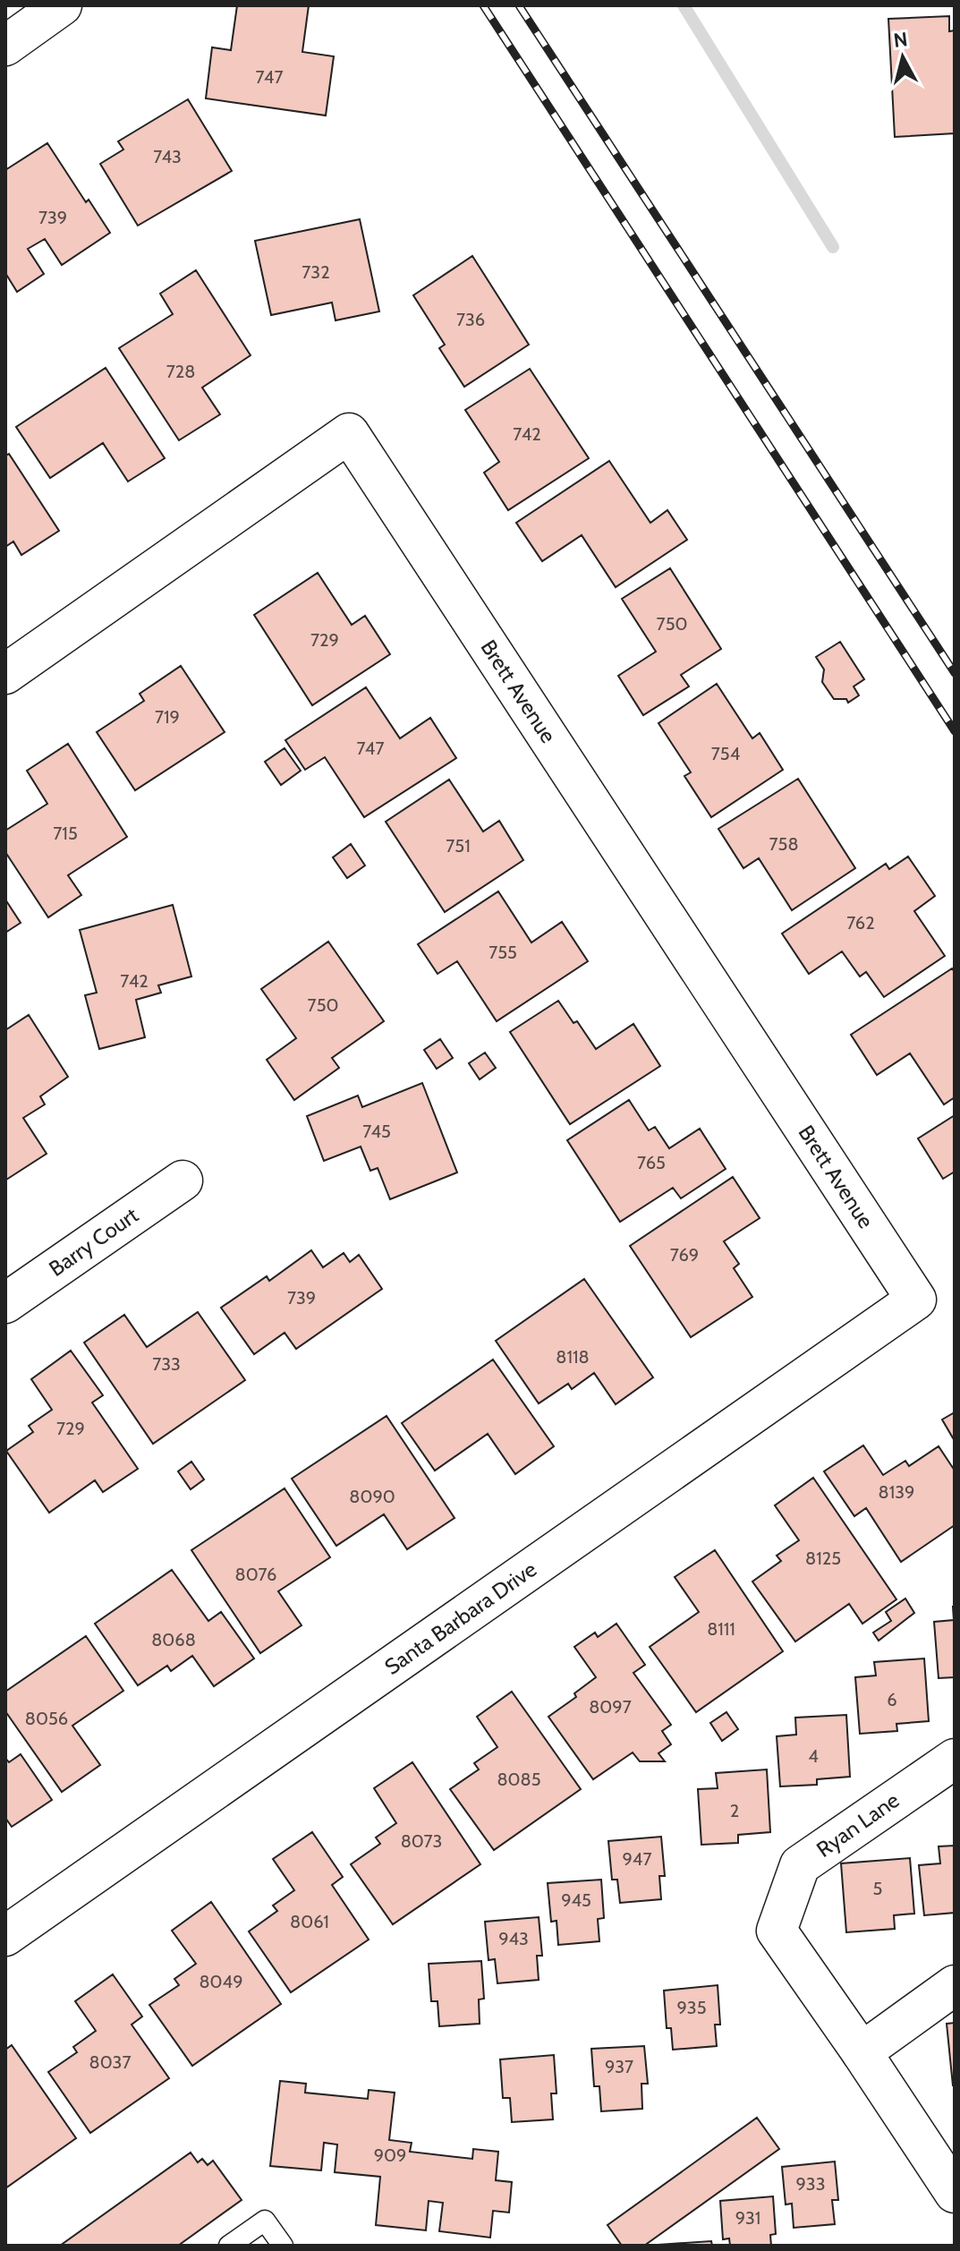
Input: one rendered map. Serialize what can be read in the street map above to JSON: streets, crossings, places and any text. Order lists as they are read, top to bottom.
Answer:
{
  "streets": {
    "street": [
      "Brett Avenue",
      "Barry Court",
      "Santa Barbara Drive",
      "Ryan Lane"
    ]
  },
  "crossings": [
    ["Brett Avenue", "Santa Barbara Drive"]
  ],
  "house_numbers": [
    "747",
    "743",
    "739",
    "732",
    "736",
    "728",
    "742",
    "750",
    "729",
    "719",
    "747",
    "754",
    "715",
    "758",
    "751",
    "762",
    "755",
    "742",
    "750",
    "745",
    "765",
    "769",
    "739",
    "8118",
    "733",
    "729",
    "8139",
    "8090",
    "8125",
    "8076",
    "8111",
    "8068",
    "6",
    "8097",
    "8056",
    "4",
    "8085",
    "2",
    "8073",
    "947",
    "5",
    "945",
    "8061",
    "943",
    "8049",
    "935",
    "8037",
    "937",
    "909",
    "933",
    "931"
  ],
  "north": "top"
}
